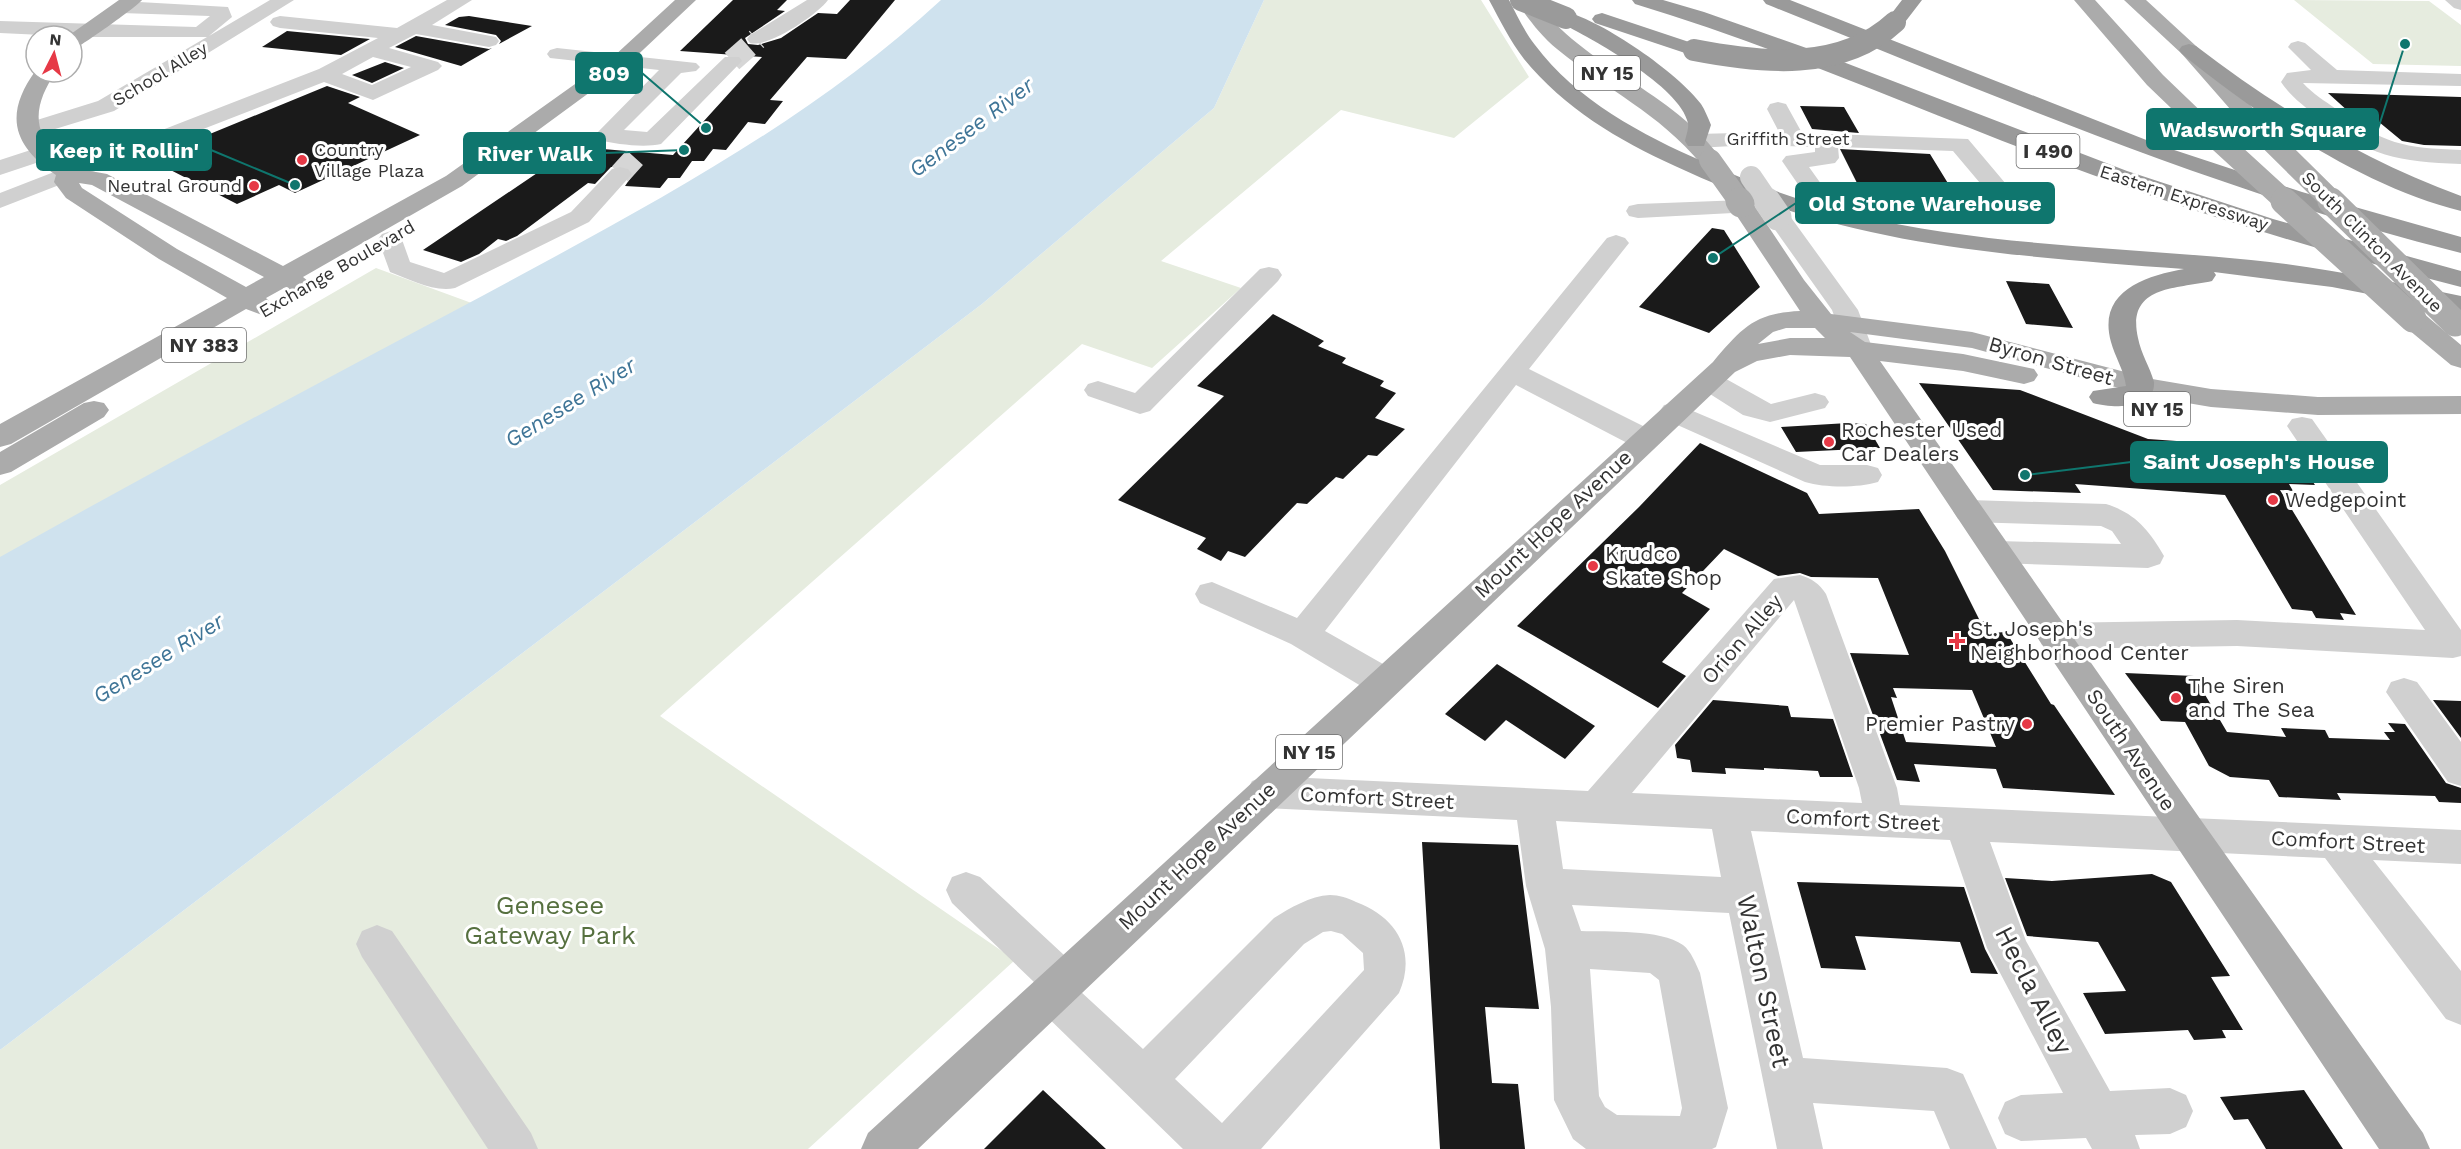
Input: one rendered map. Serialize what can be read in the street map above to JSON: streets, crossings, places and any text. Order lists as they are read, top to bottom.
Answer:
{
  "streets": {
    "highway": ["I 490", "Eastern Expressway"],
    "main road": [
      "NY 15",
      "South Clinton Avenue",
      "Exchange Boulevard",
      "NY 383",
      "Byron Street",
      "Mount Hope Avenue",
      "South Avenue"
    ],
    "street": [
      "School Alley",
      "Griffith Street",
      "Orion Alley",
      "Comfort Street",
      "Walton Street",
      "Hecla Alley"
    ]
  },
  "crossings": [
    ["Griffith Street", "South Avenue"],
    ["Byron Street", "Mount Hope Avenue"],
    ["Byron Street", "South Avenue"],
    ["Mount Hope Avenue", "South Avenue"],
    ["Mount Hope Avenue", "Comfort Street"],
    ["Orion Alley", "Comfort Street"],
    ["South Avenue", "Comfort Street"],
    ["Comfort Street", "Walton Street"],
    ["Comfort Street", "Hecla Alley"]
  ],
  "water": ["Genesee River"],
  "parks": ["Genesee Gateway Park"],
  "places": {
    "other": [
      "Wadsworth Square",
      "809",
      "River Walk",
      "Country Village Plaza",
      "Keep it Rollin'",
      "Neutral Ground",
      "Old Stone Warehouse",
      "Rochester Used Car Dealers",
      "Saint Joseph's House",
      "Wedgepoint",
      "Krudco Skate Shop",
      "The Siren and The Sea",
      "Premier Pastry"
    ],
    "health": ["St. Joseph's Neighborhood Center"]
  },
  "north": "top"
}
